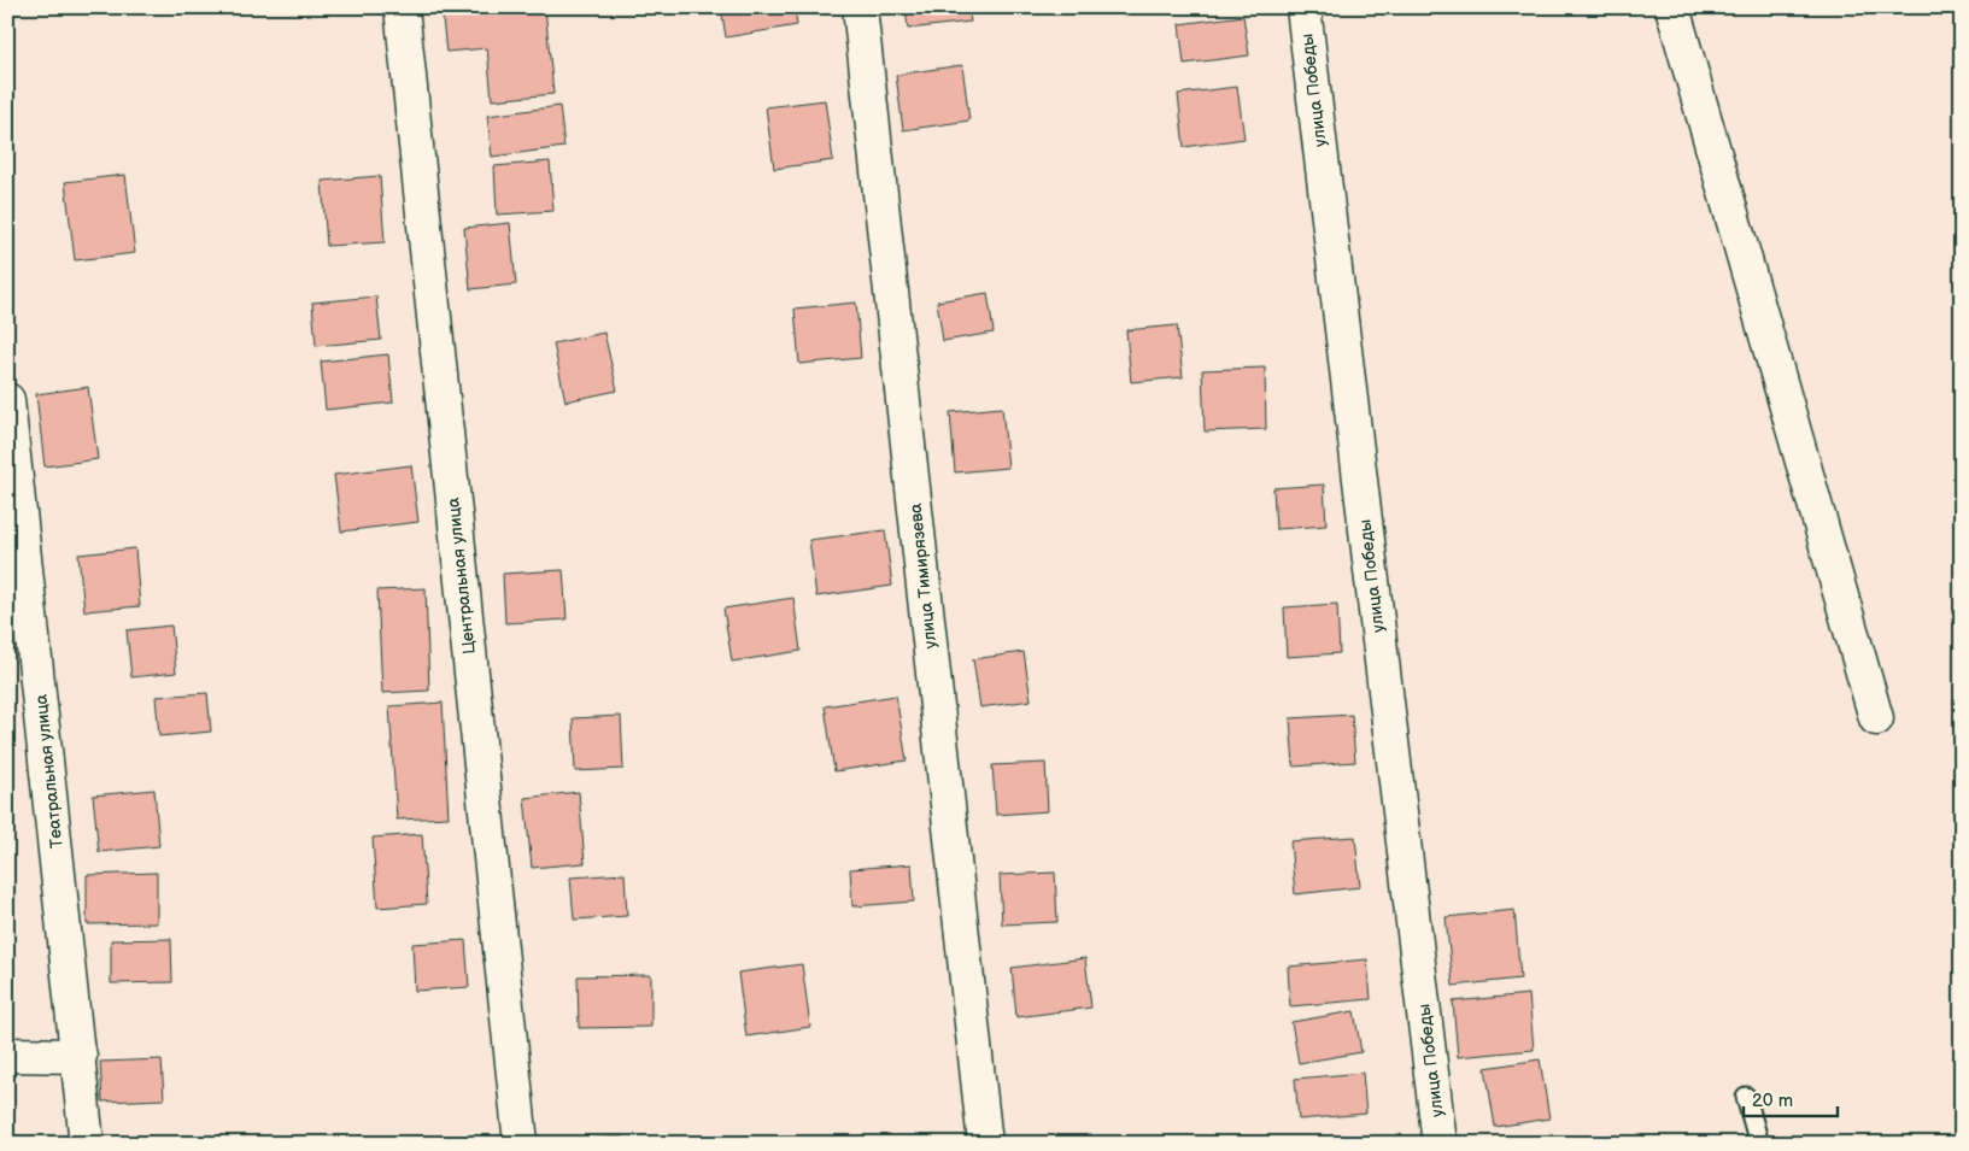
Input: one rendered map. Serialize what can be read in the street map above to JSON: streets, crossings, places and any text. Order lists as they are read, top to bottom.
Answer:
{
  "streets": {
    "street": [
      "улица Победы",
      "Центральная улица",
      "улица Тимирязева",
      "Театральная улица"
    ]
  },
  "scale_bar": "20 m"
}
